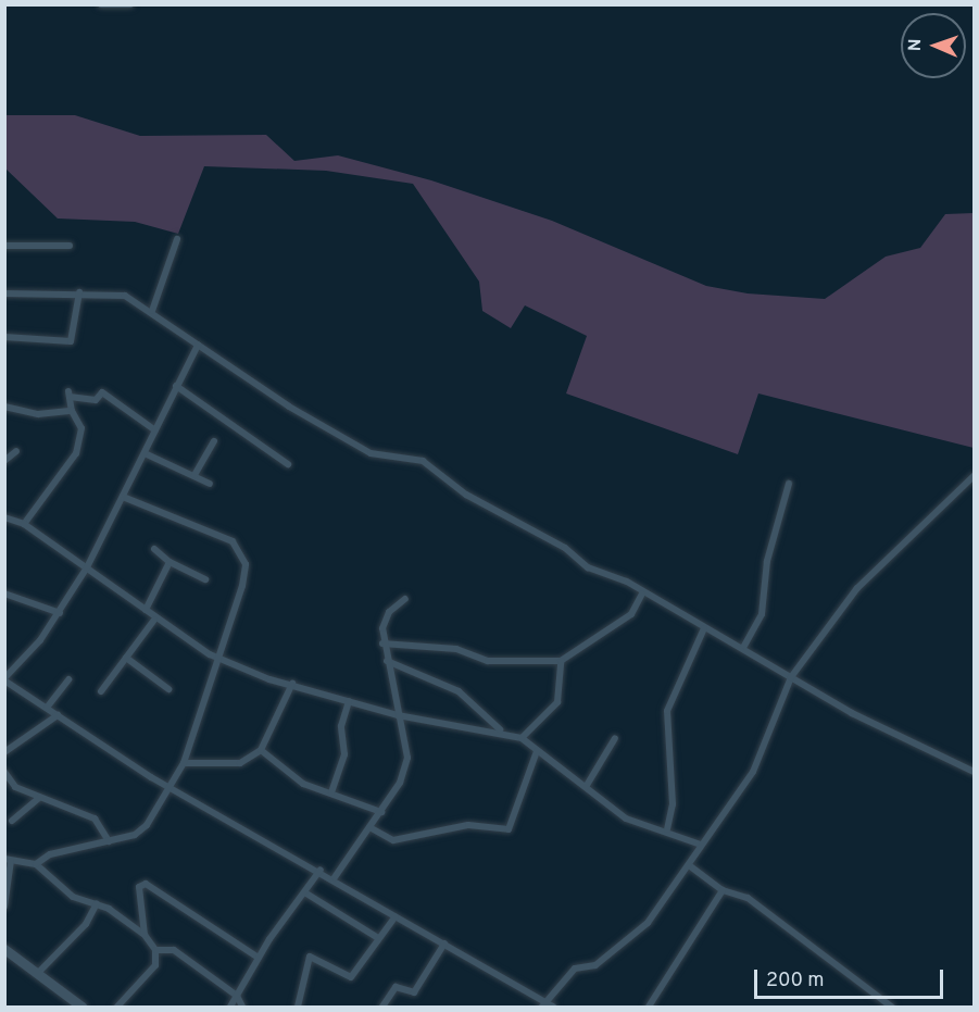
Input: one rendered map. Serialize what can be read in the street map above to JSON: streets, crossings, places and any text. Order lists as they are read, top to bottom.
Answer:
{
  "scale_bar": "200 m",
  "north": "left"
}
